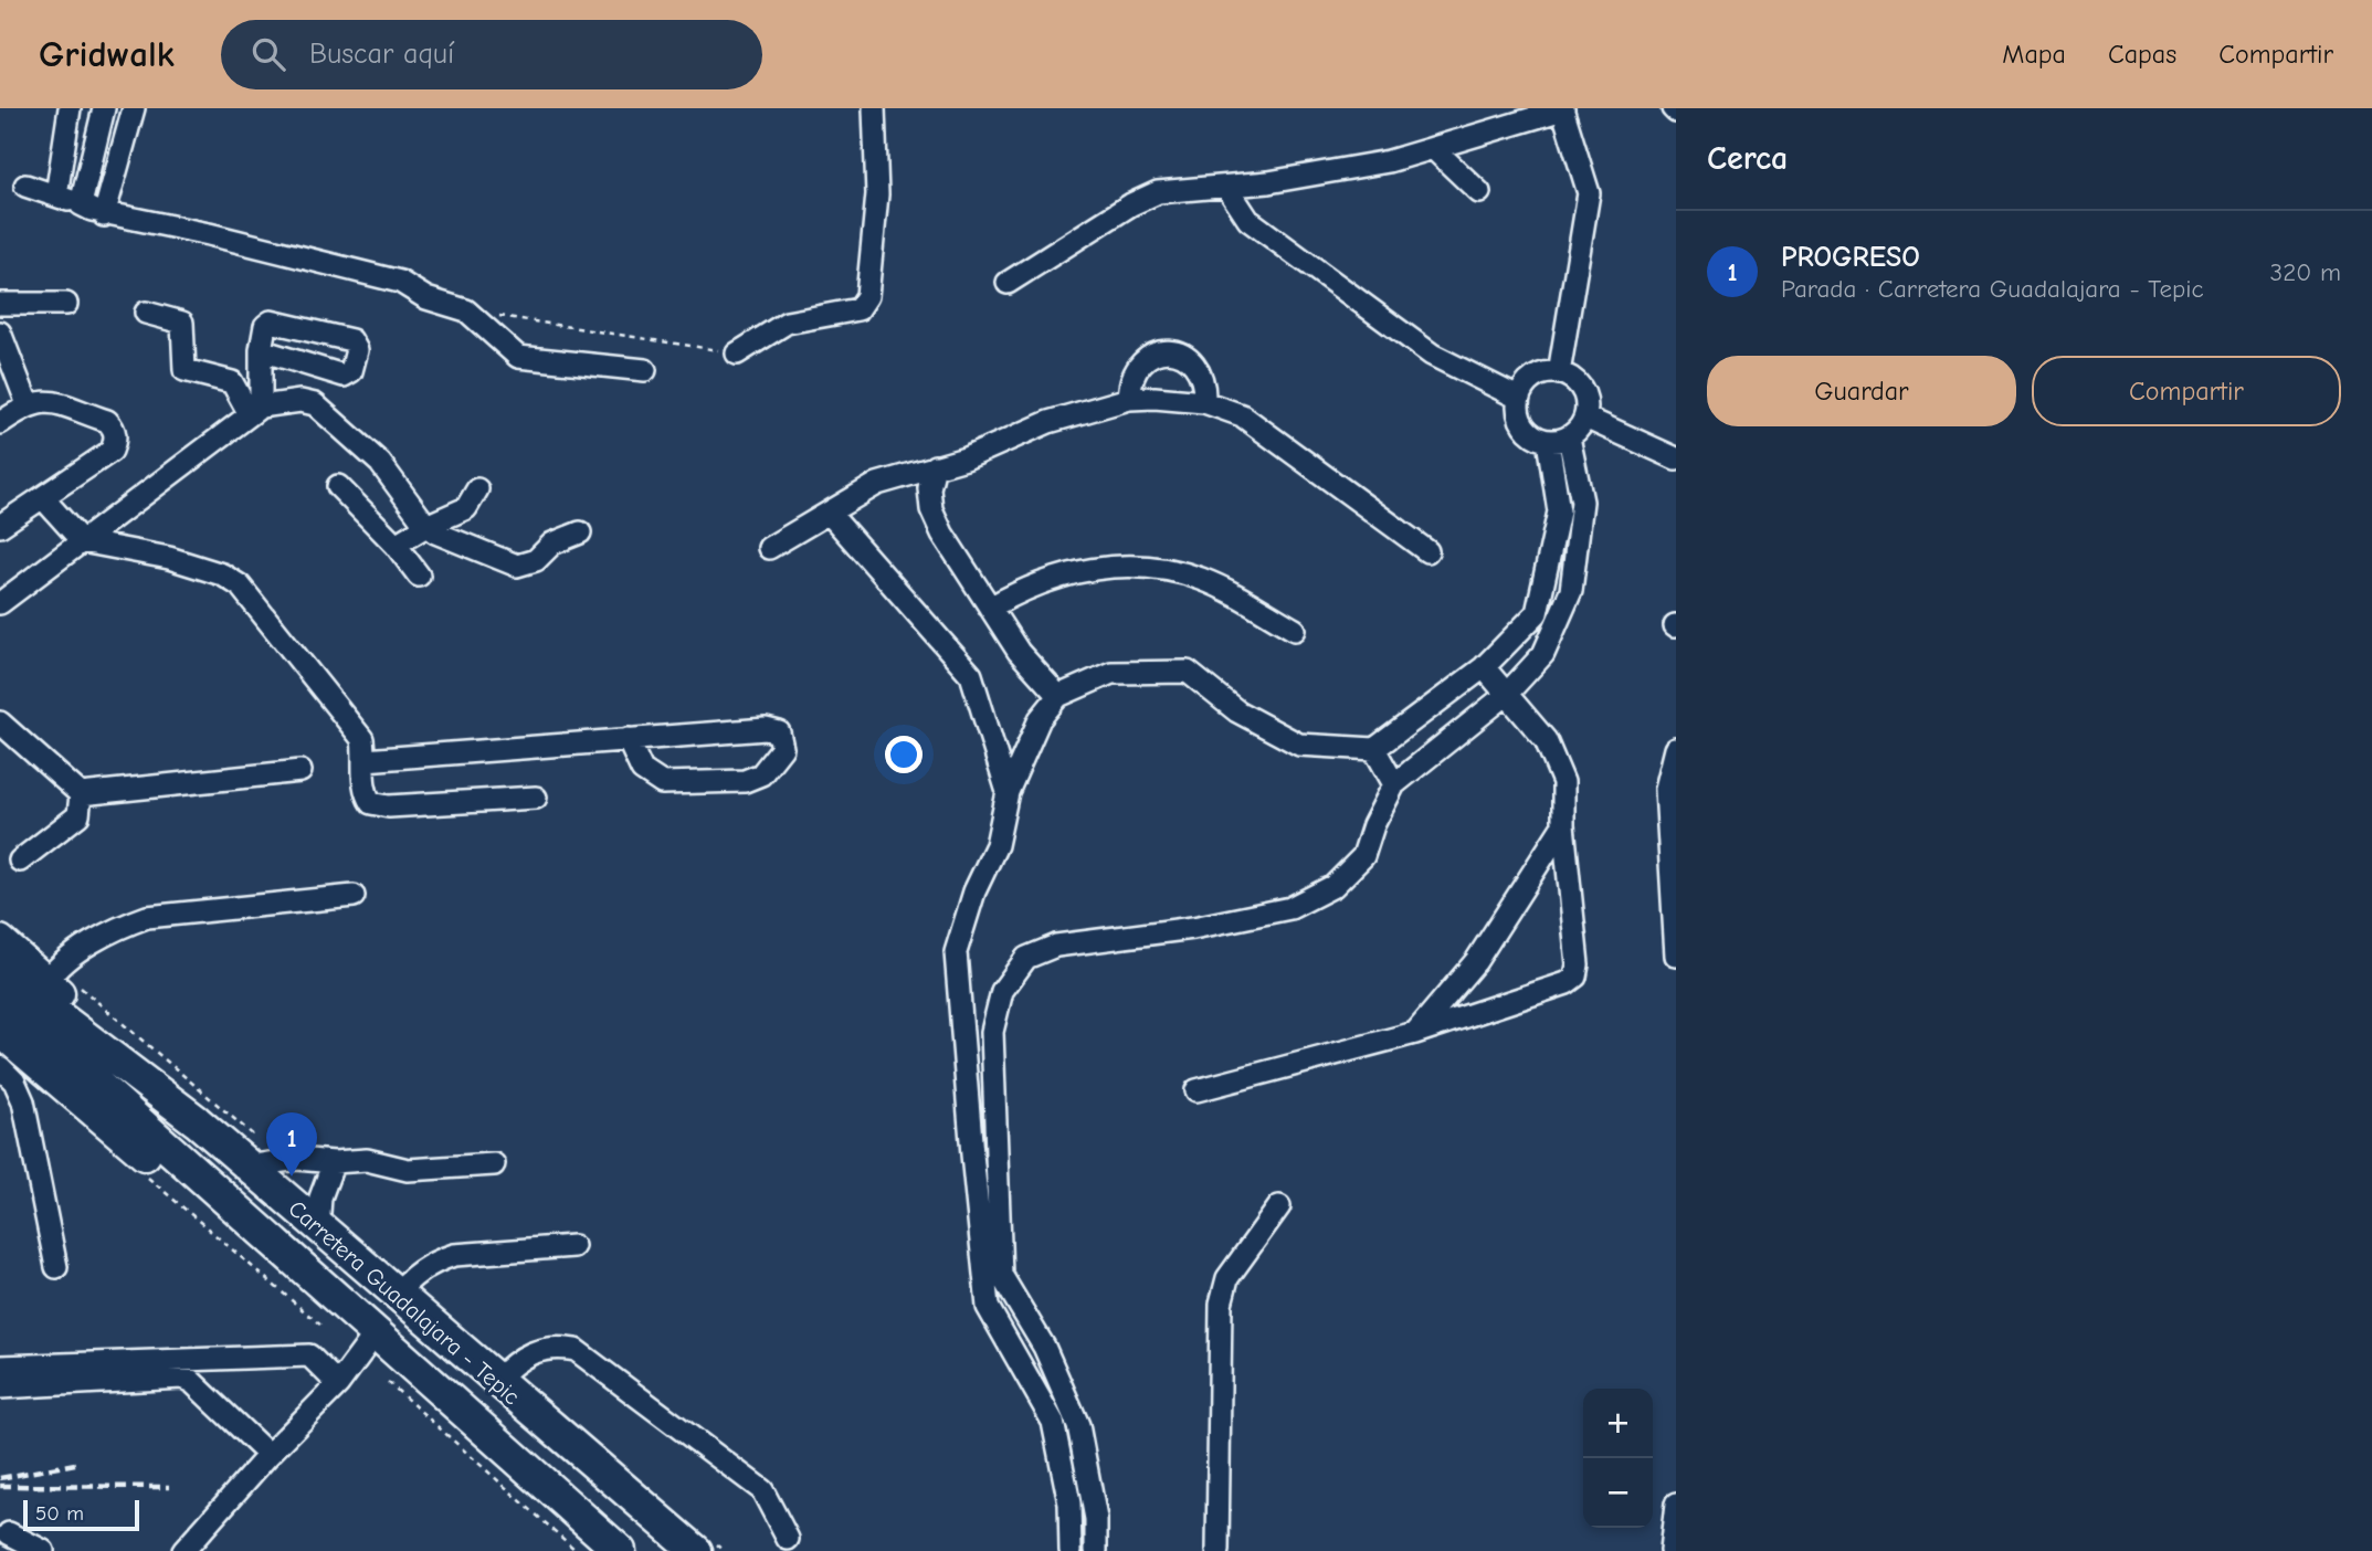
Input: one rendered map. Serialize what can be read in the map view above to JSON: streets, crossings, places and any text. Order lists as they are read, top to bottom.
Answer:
{
  "streets": {
    "highway": ["Carretera Guadalajara - Tepic"]
  },
  "scale_bar": "50 m",
  "page": {
    "header": "Gridwalk",
    "search": "Buscar aquí",
    "nav": ["Mapa", "Capas", "Compartir"],
    "heading": "Cerca",
    "list": [
      {
        "mark": "1",
        "name": "PROGRESO",
        "note": "Parada · Carretera Guadalajara - Tepic",
        "value": "320 m"
      }
    ],
    "buttons": ["Guardar", "Compartir"],
    "pins": "1",
    "map_buttons": ["+", "−"],
    "scale": "50 m"
  }
}
